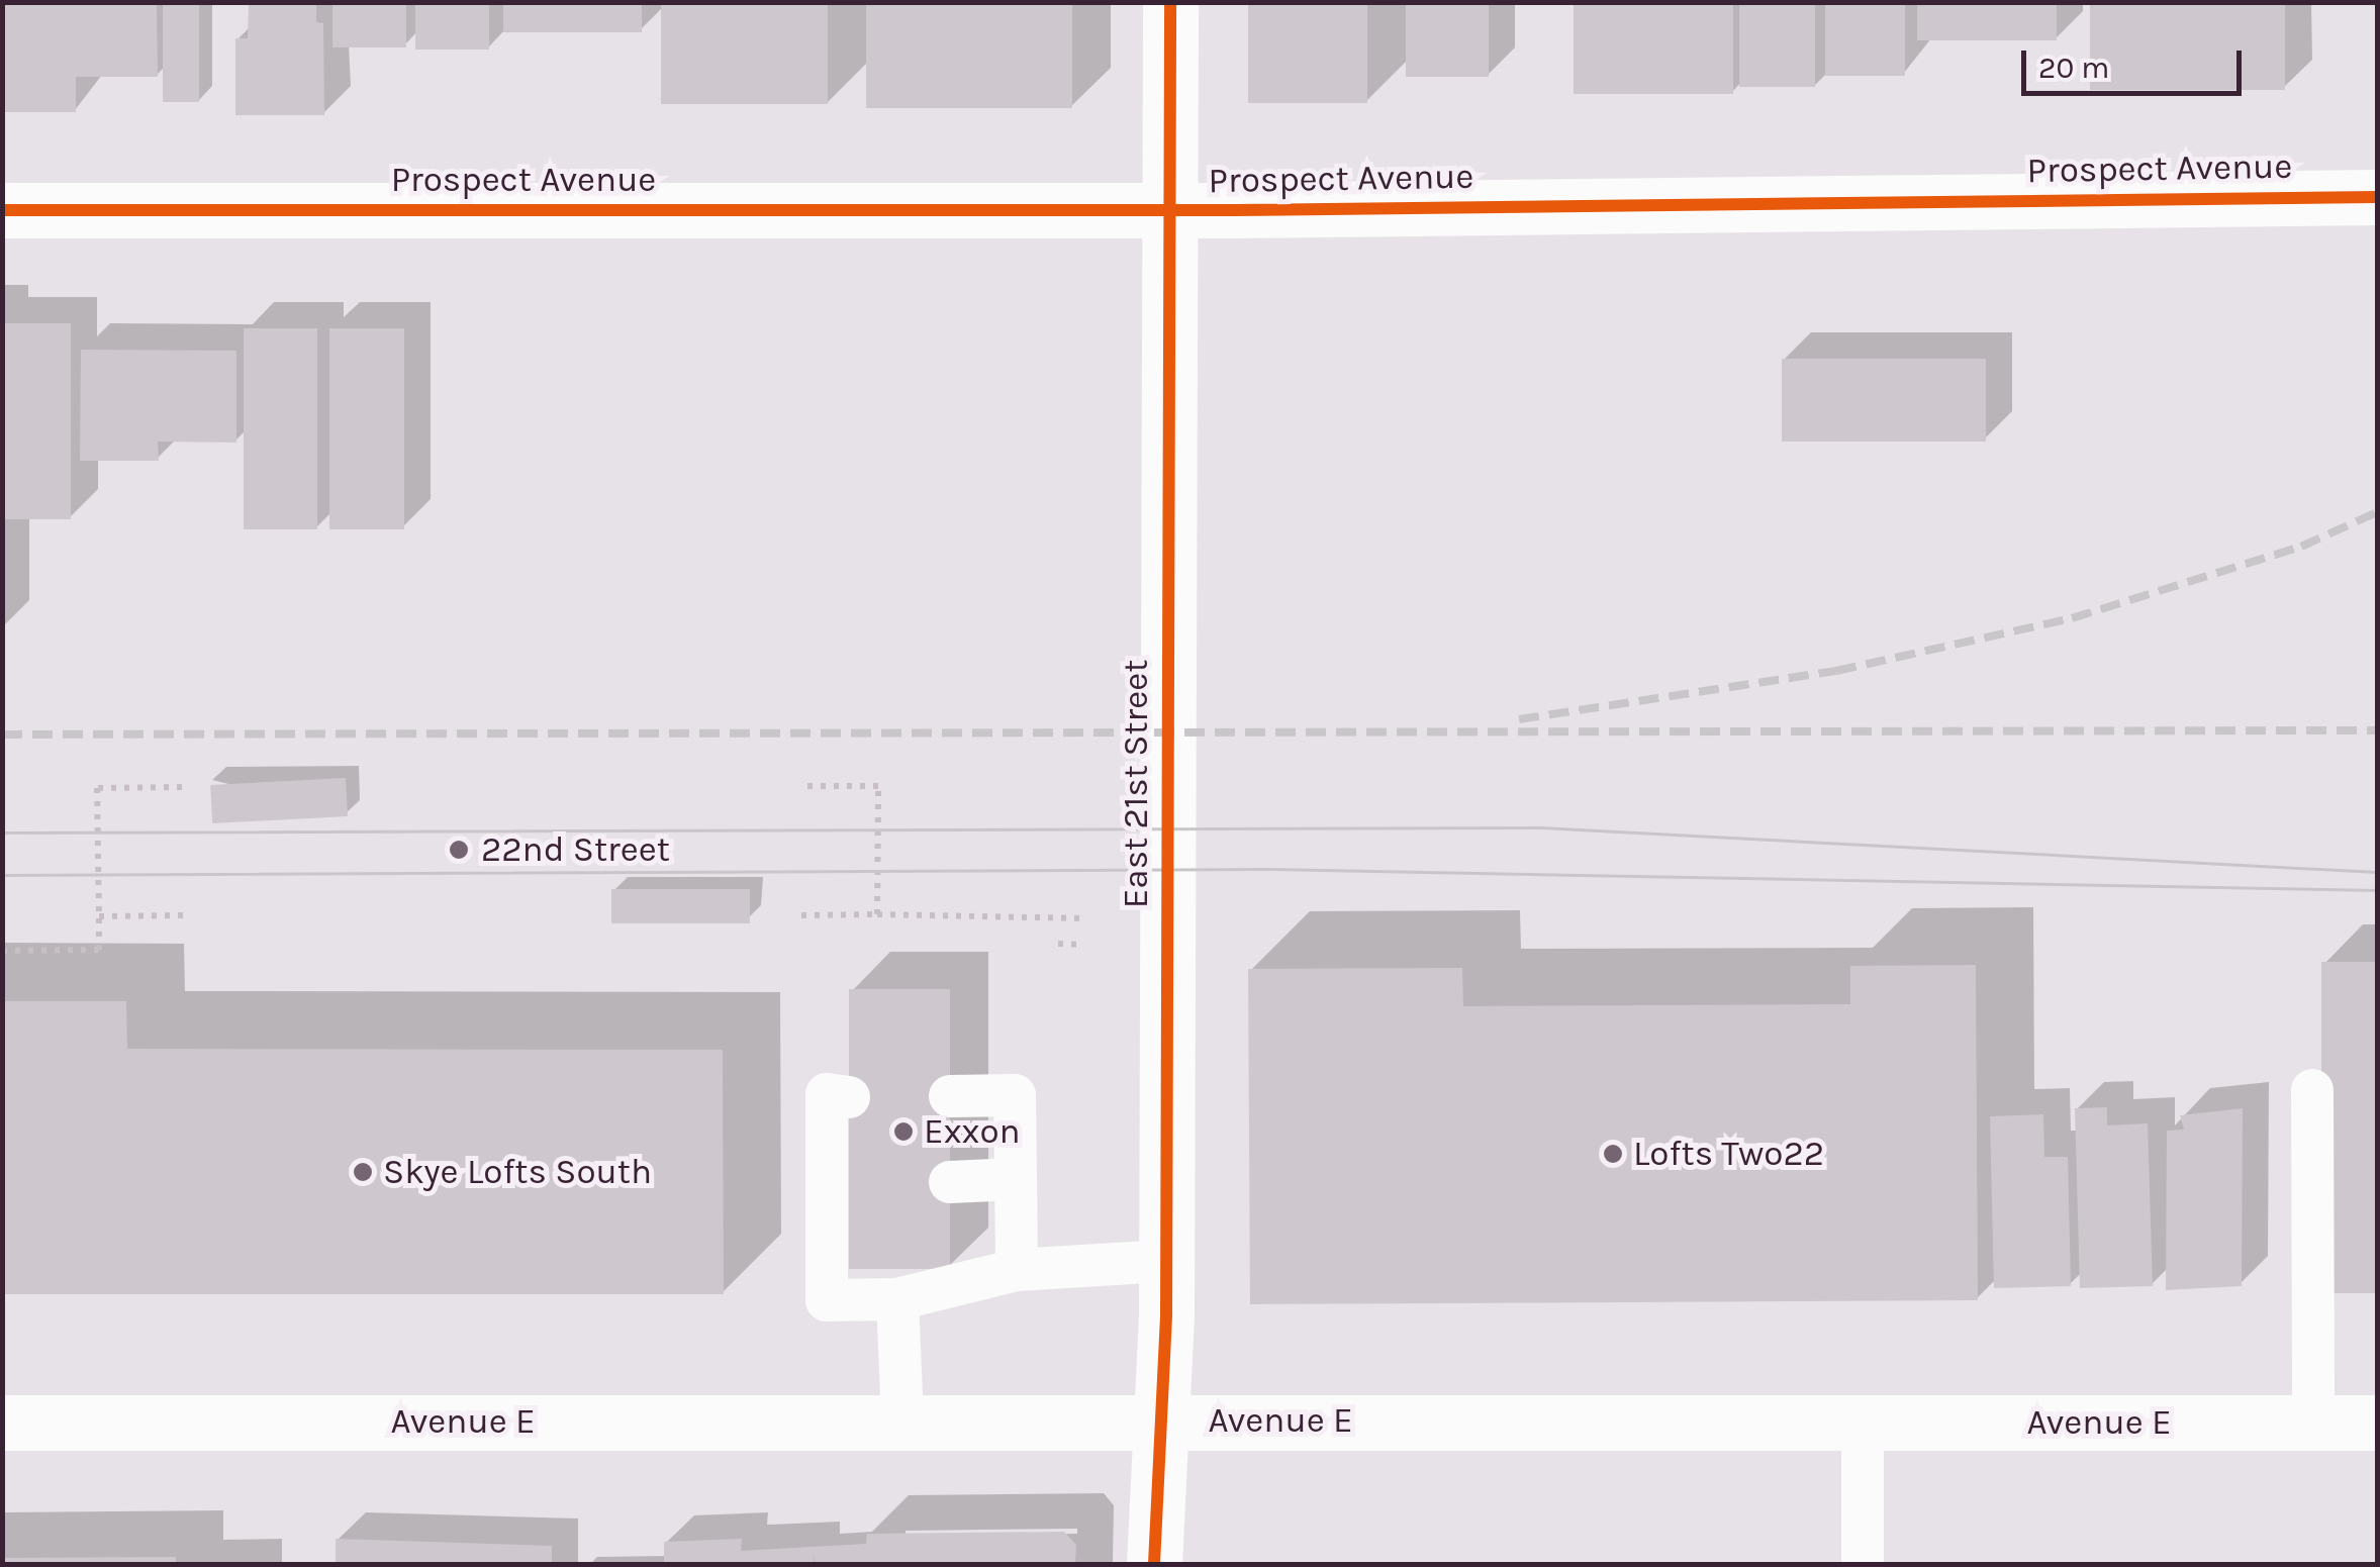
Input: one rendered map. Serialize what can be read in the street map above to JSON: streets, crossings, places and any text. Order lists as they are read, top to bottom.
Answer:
{
  "streets": {
    "street": ["Prospect Avenue", "East 21st Street", "Avenue E"]
  },
  "crossings": [
    ["Prospect Avenue", "East 21st Street"],
    ["East 21st Street", "Avenue E"]
  ],
  "places": [
    "22nd Street",
    "Exxon",
    "Lofts Two22",
    "Skye Lofts South"
  ],
  "scale_bar": "20 m"
}
